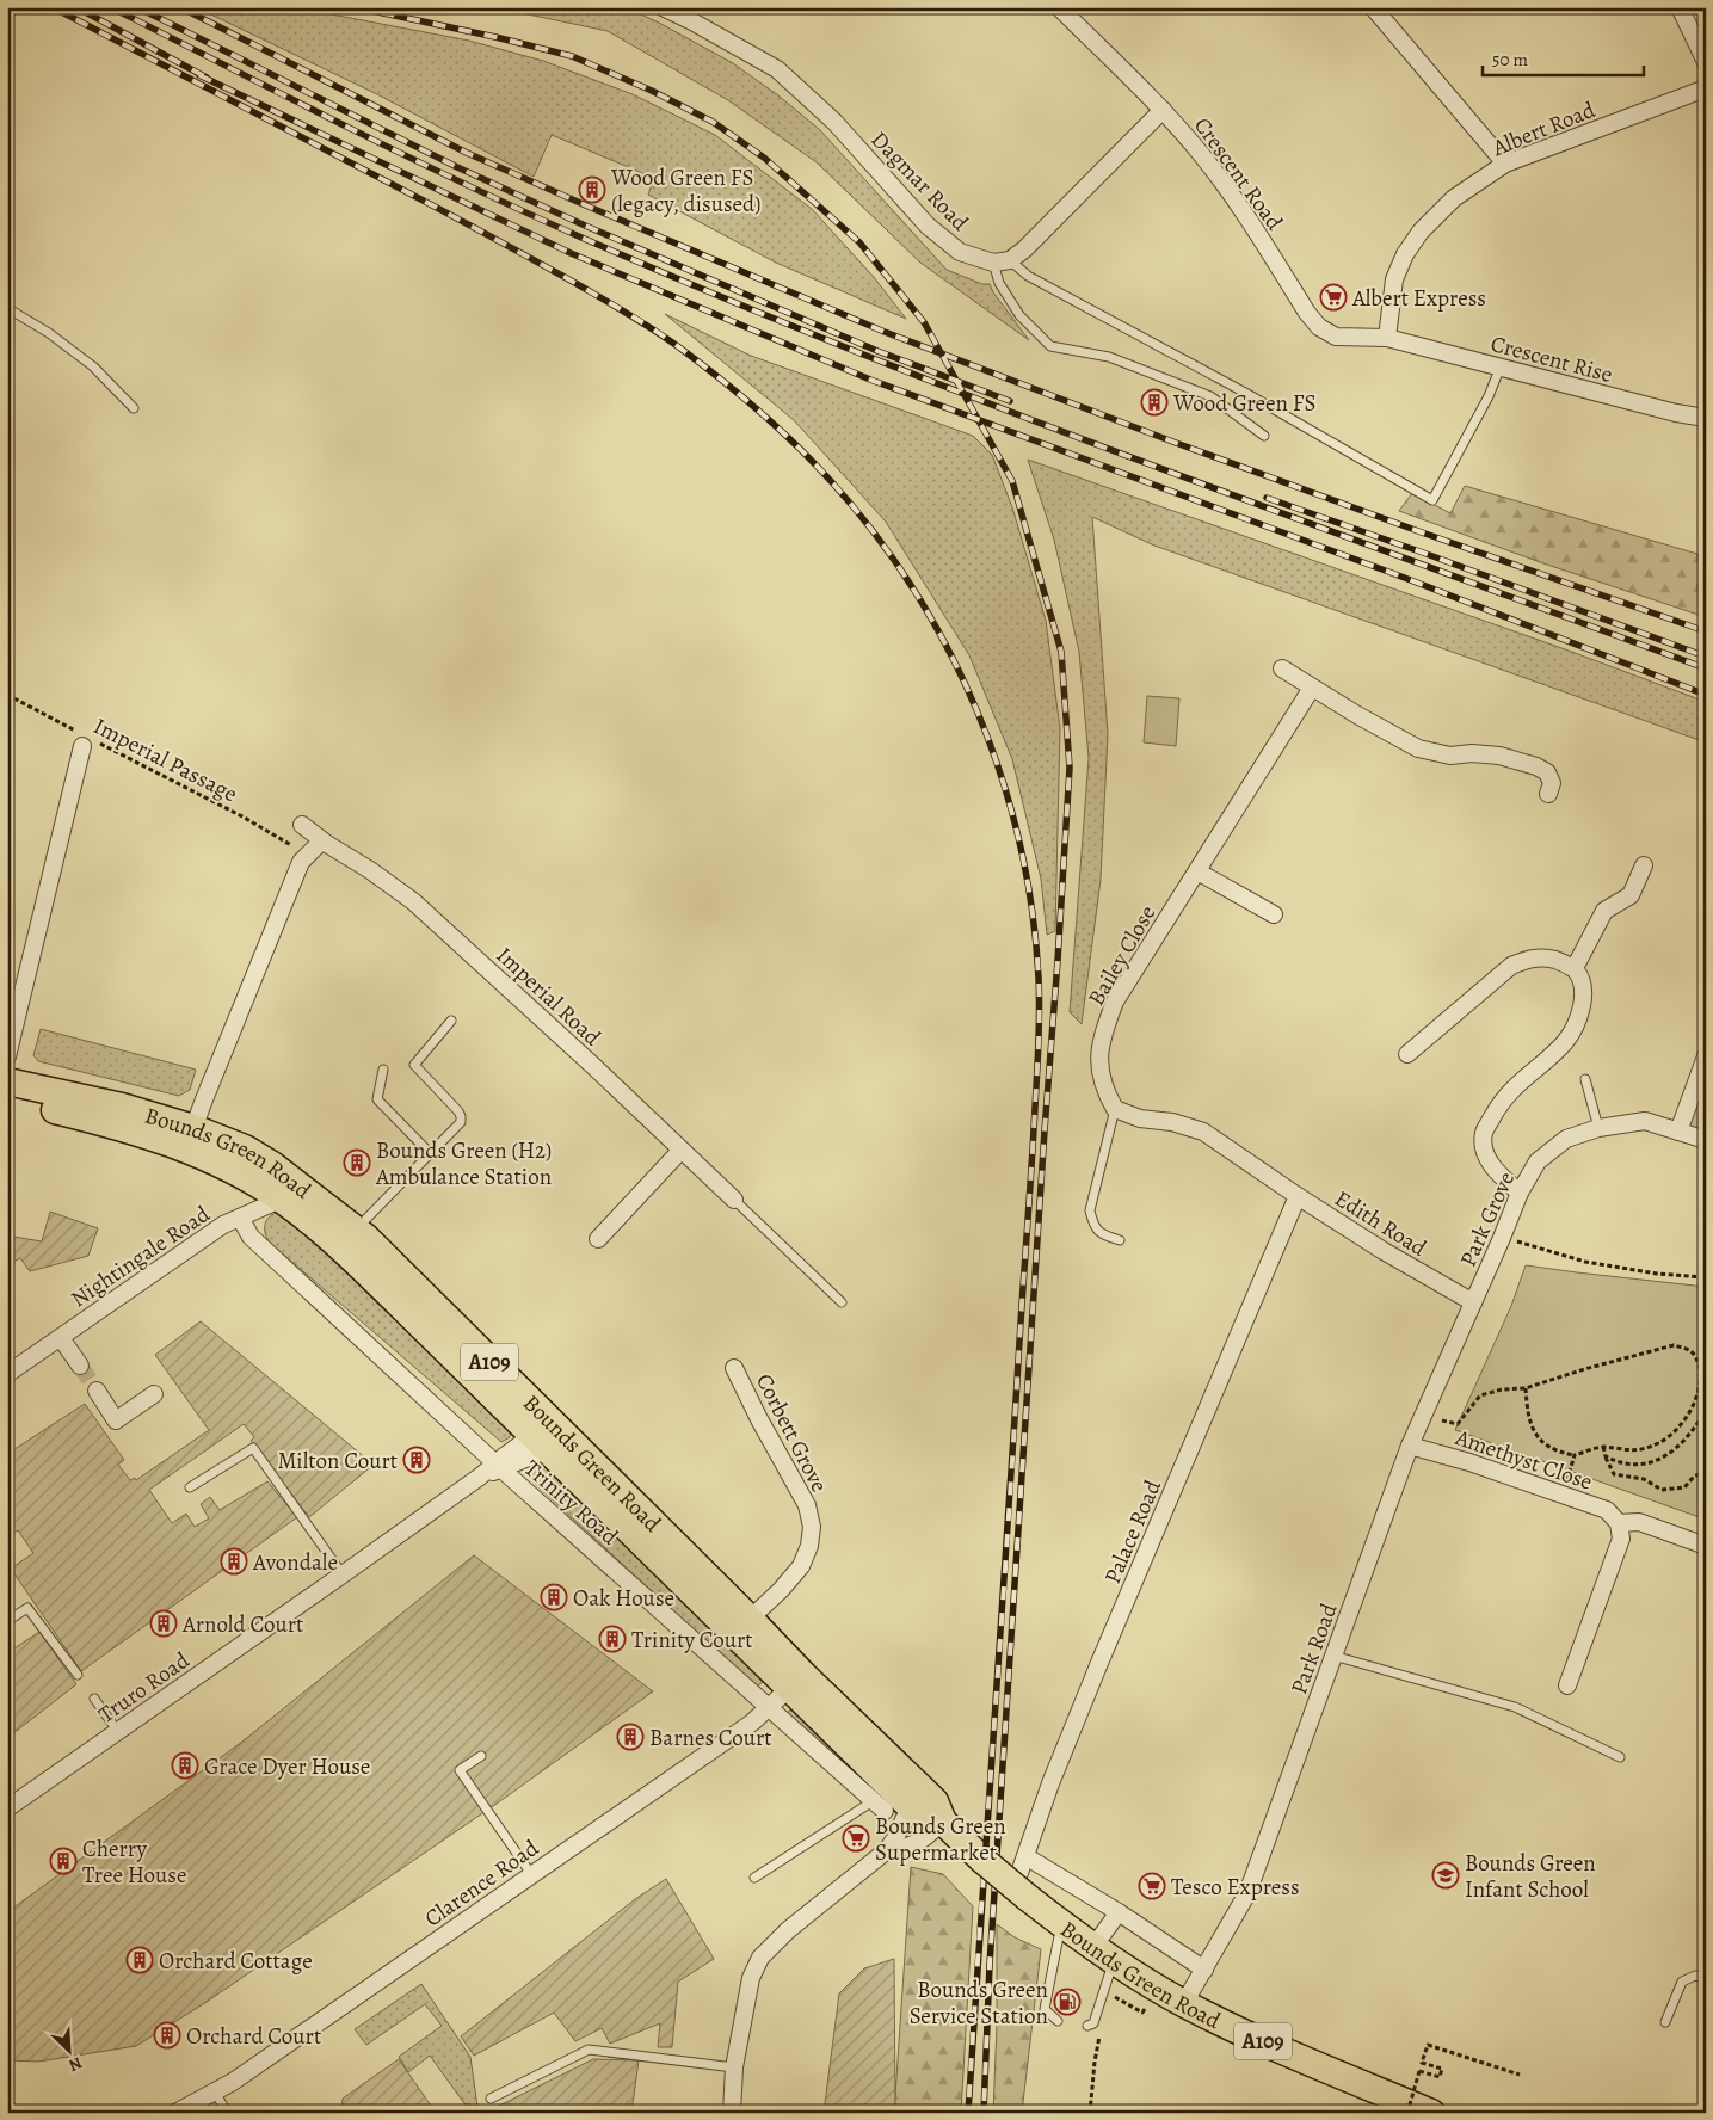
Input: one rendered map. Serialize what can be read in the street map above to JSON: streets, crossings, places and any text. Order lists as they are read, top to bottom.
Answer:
{
  "streets": {
    "main road": ["Bounds Green Road", "A109"],
    "street": [
      "Albert Road",
      "Crescent Road",
      "Dagmar Road",
      "Crescent Rise",
      "Bailey Close",
      "Imperial Road",
      "Park Grove",
      "Edith Road",
      "Nightingale Road",
      "Corbett Grove",
      "Amethyst Close",
      "Trinity Road",
      "Palace Road",
      "Park Road",
      "Truro Road",
      "Clarence Road"
    ],
    "path": ["Imperial Passage"]
  },
  "crossings": [
    ["Albert Road", "Crescent Road"],
    ["Albert Road", "Crescent Rise"],
    ["Crescent Road", "Crescent Rise"],
    ["Bounds Green Road", "Nightingale Road"],
    ["Bounds Green Road", "Corbett Grove"],
    ["Bounds Green Road", "Trinity Road"],
    ["Bounds Green Road", "Palace Road"],
    ["Bounds Green Road", "Park Road"],
    ["Bounds Green Road", "Truro Road"],
    ["Bounds Green Road", "Clarence Road"],
    ["Park Grove", "Edith Road"],
    ["Park Grove", "Park Road"],
    ["Edith Road", "Palace Road"],
    ["Edith Road", "Park Road"],
    ["Nightingale Road", "Trinity Road"],
    ["Amethyst Close", "Park Road"],
    ["Trinity Road", "Truro Road"],
    ["Trinity Road", "Clarence Road"]
  ],
  "places": {
    "building": [
      "Wood Green FS (legacy, disused)",
      "Wood Green FS",
      "Bounds Green (H2) Ambulance Station",
      "Milton Court",
      "Avondale",
      "Oak House",
      "Arnold Court",
      "Trinity Court",
      "Barnes Court",
      "Grace Dyer House",
      "Cherry Tree House",
      "Orchard Cottage",
      "Orchard Court"
    ],
    "supermarket": ["Albert Express", "Bounds Green Supermarket", "Tesco Express"],
    "school or university": ["Bounds Green Infant School"],
    "fuel station": ["Bounds Green Service Station"]
  },
  "scale_bar": "50 m",
  "north": "bottom right"
}
